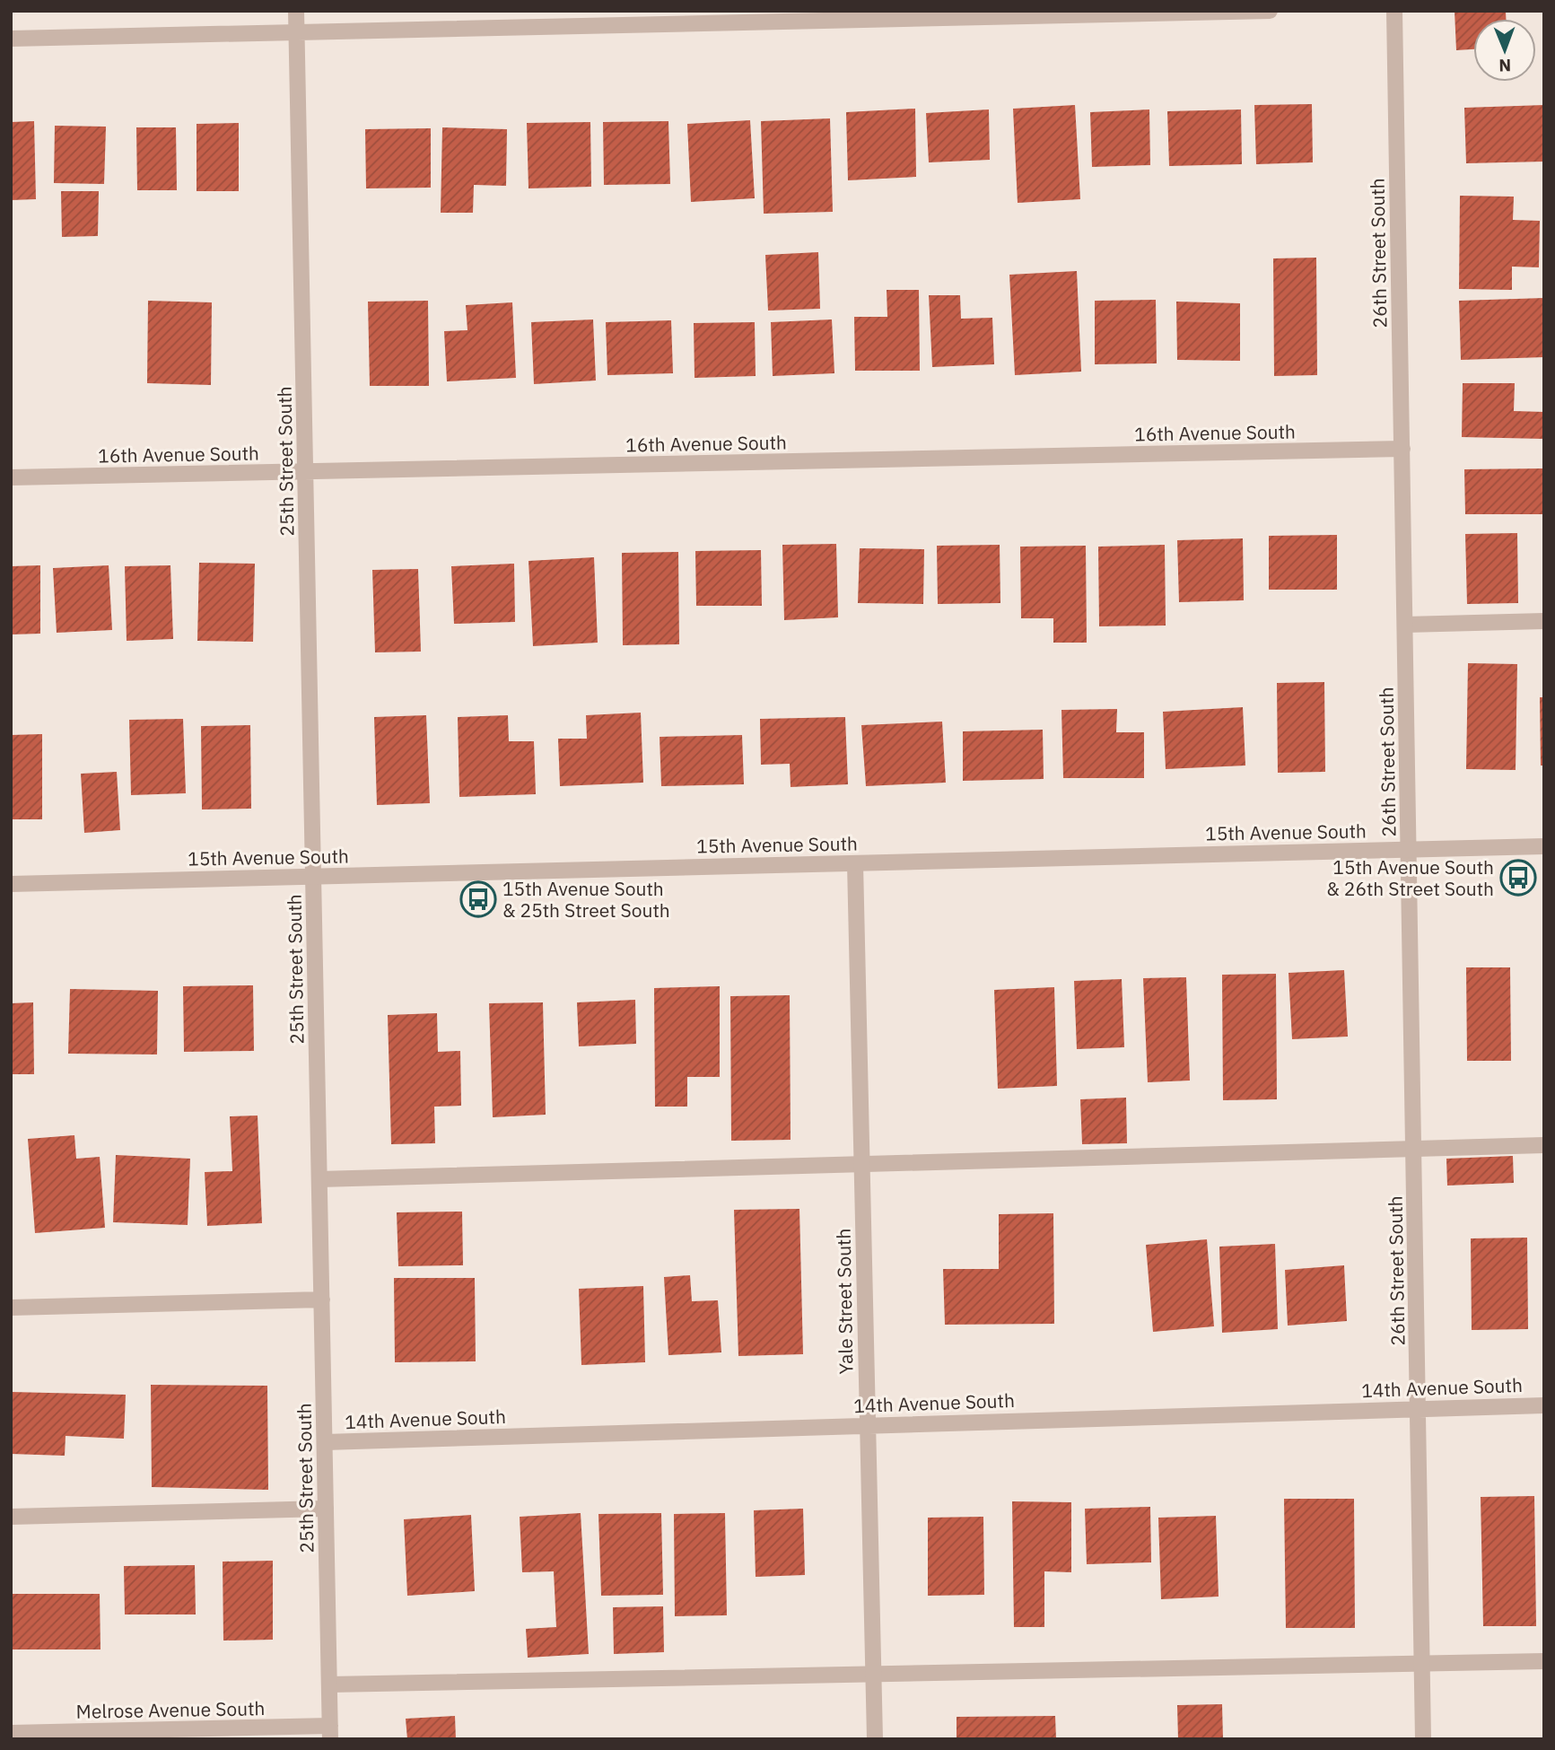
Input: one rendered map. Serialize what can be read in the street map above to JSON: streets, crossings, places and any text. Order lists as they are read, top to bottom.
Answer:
{
  "streets": {
    "street": [
      "26th Street South",
      "16th Avenue South",
      "25th Street South",
      "15th Avenue South",
      "Yale Street South",
      "14th Avenue South",
      "Melrose Avenue South"
    ]
  },
  "crossings": [
    ["26th Street South", "16th Avenue South"],
    ["26th Street South", "15th Avenue South"],
    ["26th Street South", "14th Avenue South"],
    ["16th Avenue South", "25th Street South"],
    ["25th Street South", "15th Avenue South"],
    ["25th Street South", "14th Avenue South"],
    ["25th Street South", "Melrose Avenue South"],
    ["15th Avenue South", "Yale Street South"],
    ["Yale Street South", "14th Avenue South"]
  ],
  "places": {
    "bus stop": ["15th Avenue South & 26th Street South", "15th Avenue South & 25th Street South"]
  },
  "north": "bottom"
}
